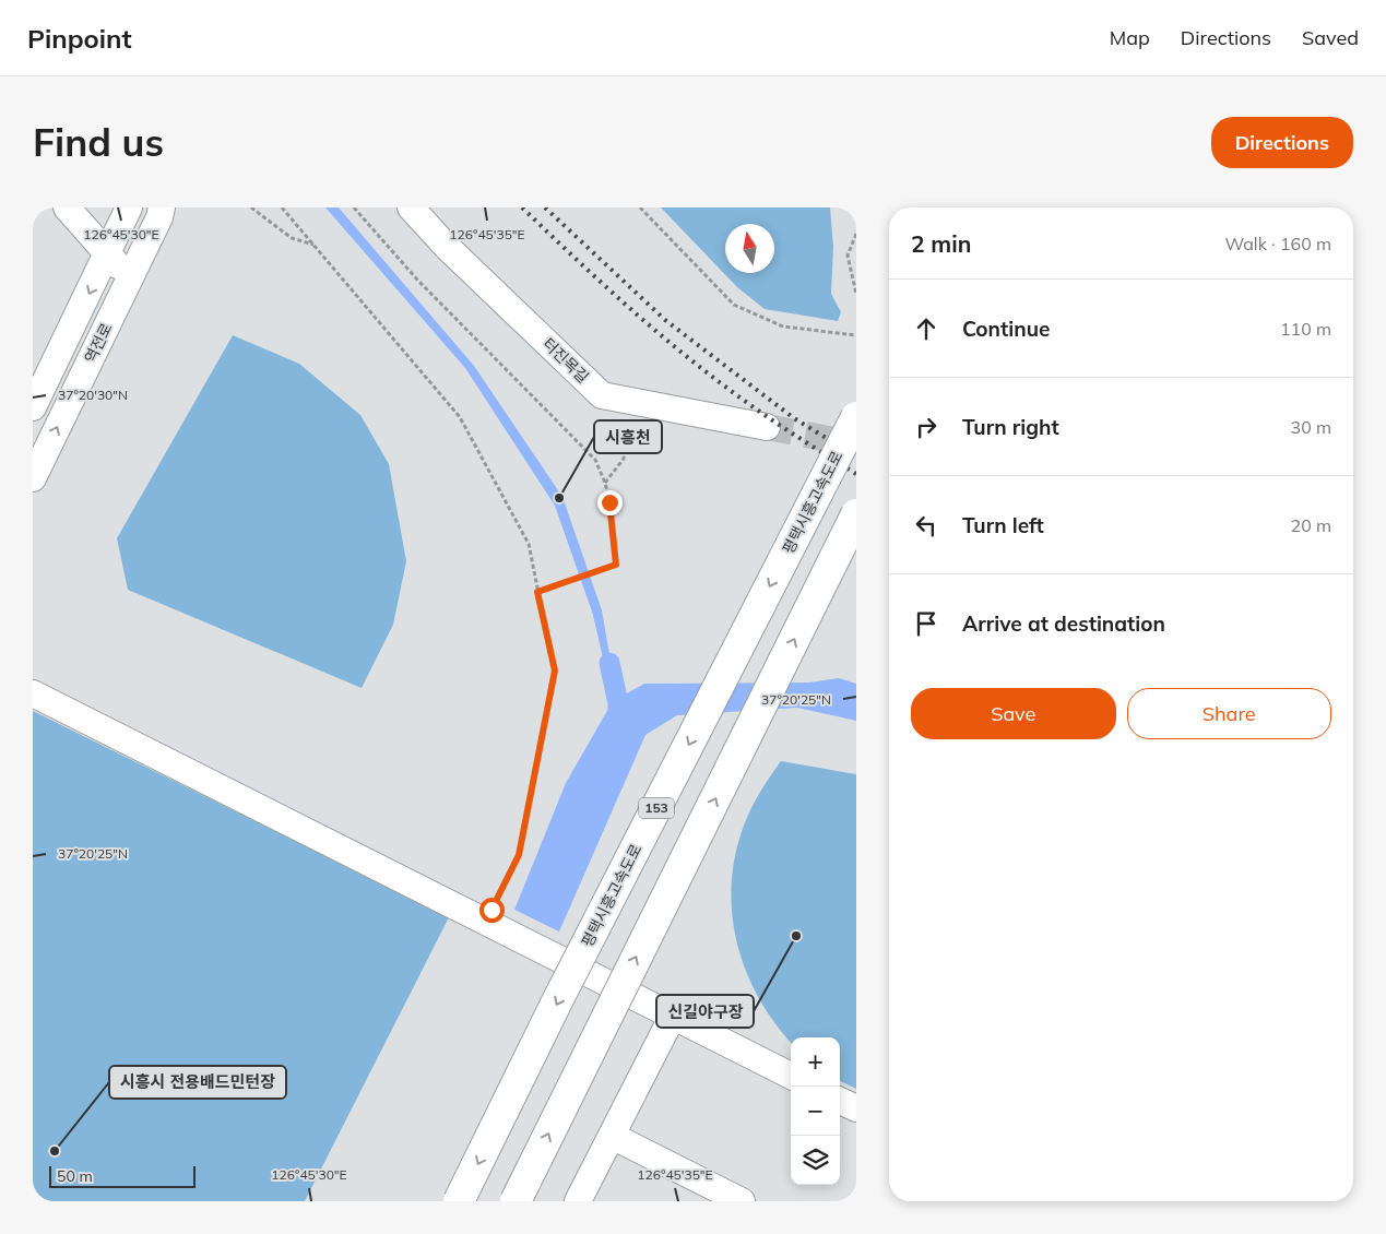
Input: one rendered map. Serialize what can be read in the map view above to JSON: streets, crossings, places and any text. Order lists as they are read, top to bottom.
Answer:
{
  "streets": {
    "highway": ["평택시흥고속도로", "153"],
    "street": ["역전로", "터진목길"]
  },
  "places": ["시흥천", "신길야구장", "시흥시 전용배드민턴장"],
  "scale_bar": "50 m",
  "north": "top",
  "page": {
    "header": "Pinpoint",
    "nav": ["Map", "Directions", "Saved"],
    "buttons": [
      "Directions",
      ["Save", "Share"]
    ],
    "title": "Find us",
    "heading": ["2 min", "Walk · 160 m"],
    "list": [
      ["Continue", "110 m"],
      ["Turn right", "30 m"],
      ["Turn left", "20 m"],
      "Arrive at destination"
    ],
    "map_buttons": ["+", "−"],
    "scale": "50 m"
  },
  "coordinates": [
    "126°45'30\"E",
    "126°45'35\"E",
    "37°20'30\"N",
    "37°20'25\"N"
  ]
}
